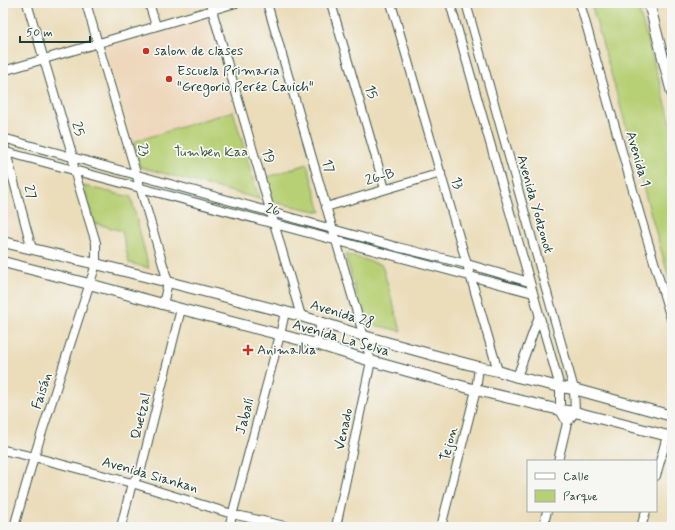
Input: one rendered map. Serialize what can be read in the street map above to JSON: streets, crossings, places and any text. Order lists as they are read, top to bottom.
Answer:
{
  "streets": {
    "street": [
      "15",
      "25",
      "23",
      "19",
      "Avenida 1",
      "17",
      "26-B",
      "13",
      "27",
      "Avenida Yodzonot",
      "26",
      "Avenida 28",
      "Avenida La Selva",
      "Faisán",
      "Quetzal",
      "Jabalí",
      "Venado",
      "Tejon",
      "Avenida Siankan"
    ]
  },
  "crossings": [
    ["15", "26-B"],
    ["25", "26"],
    ["25", "Avenida 28"],
    ["25", "Faisán"],
    ["23", "26"],
    ["23", "Avenida 28"],
    ["23", "Avenida La Selva"],
    ["19", "26"],
    ["19", "Avenida 28"],
    ["17", "26-B"],
    ["17", "26"],
    ["17", "Avenida 28"],
    ["17", "Venado"],
    ["26-B", "13"],
    ["13", "26"],
    ["13", "Avenida 28"],
    ["27", "26"],
    ["27", "Avenida 28"],
    ["Avenida Yodzonot", "26"],
    ["Avenida Yodzonot", "Avenida 28"],
    ["Avenida Yodzonot", "Avenida La Selva"],
    ["Avenida 28", "Faisán"],
    ["Avenida 28", "Jabalí"],
    ["Avenida 28", "Venado"],
    ["Avenida 28", "Tejon"],
    ["Avenida La Selva", "Faisán"],
    ["Avenida La Selva", "Quetzal"],
    ["Avenida La Selva", "Jabalí"],
    ["Avenida La Selva", "Venado"],
    ["Avenida La Selva", "Tejon"],
    ["Faisán", "Avenida Siankan"],
    ["Quetzal", "Avenida Siankan"],
    ["Jabalí", "Avenida Siankan"]
  ],
  "parks": ["Tumben Kaa"],
  "places": {
    "other": ["salon de clases", "Escuela Primaria \"Gregorio Peréz Cauich\""],
    "health": ["Animallia"]
  },
  "legend": ["Calle", "Parque"],
  "scale_bar": "50 m"
}
